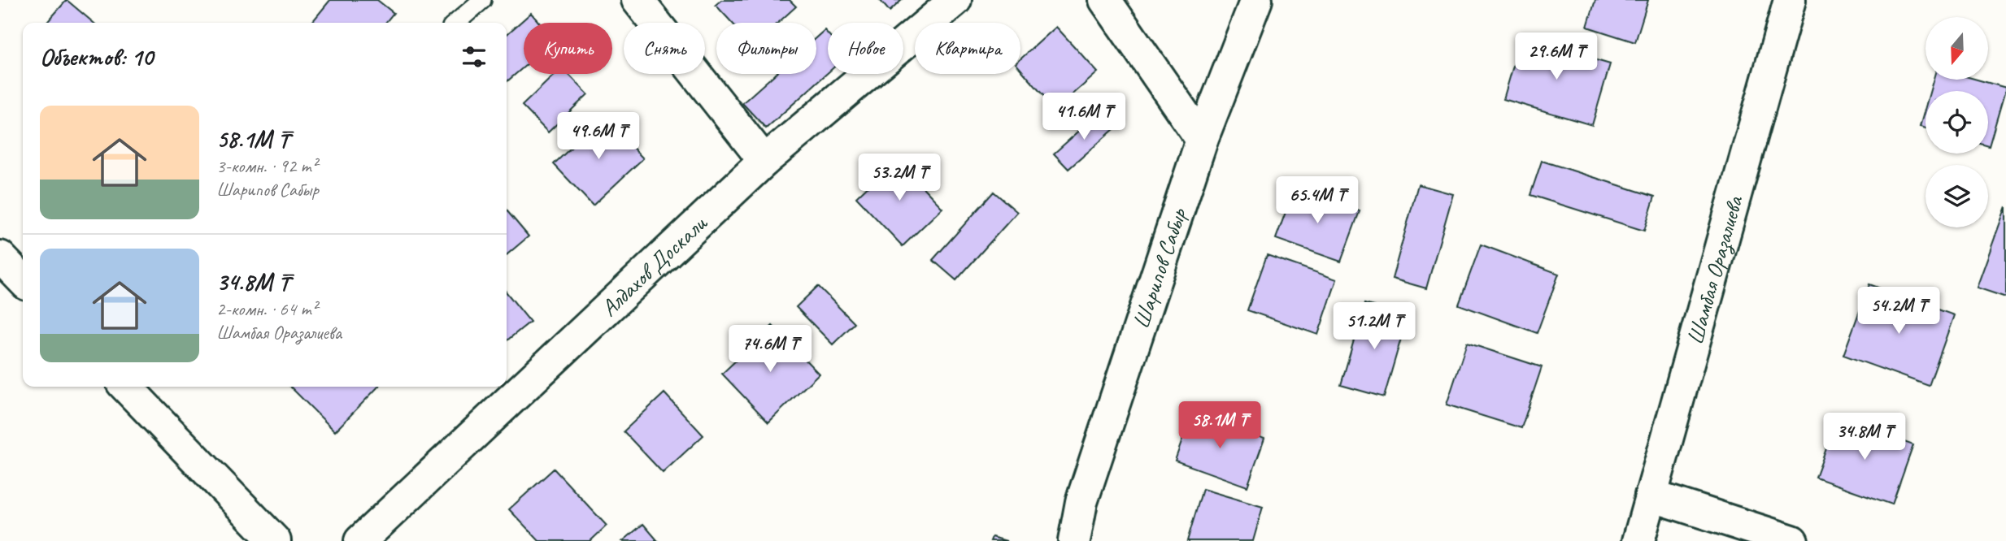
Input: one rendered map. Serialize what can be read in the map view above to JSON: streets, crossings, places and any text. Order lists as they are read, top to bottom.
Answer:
{
  "streets": {
    "street": ["Алдахов Доскали", "Шарипов Сабыр", "Шамбая Оразалиева"]
  },
  "north": "bottom",
  "page": {
    "chip": [
      "Купить",
      "Снять",
      "Фильтры",
      "Новое",
      "Квартира"
    ],
    "heading": "Объектов: 10",
    "price": [
      "29.6M ₸",
      "41.6M ₸",
      "49.6M ₸",
      "53.2M ₸",
      "65.4M ₸",
      "54.2M ₸",
      "51.2M ₸",
      "74.6M ₸",
      "58.1M ₸",
      "34.8M ₸"
    ],
    "list": [
      {
        "name": "58.1M ₸",
        "note": "3-комн. · 92 m² · Шарипов Сабыр"
      },
      {
        "name": "34.8M ₸",
        "note": "2-комн. · 64 m² · Шамбая Оразалиева"
      }
    ]
  }
}
